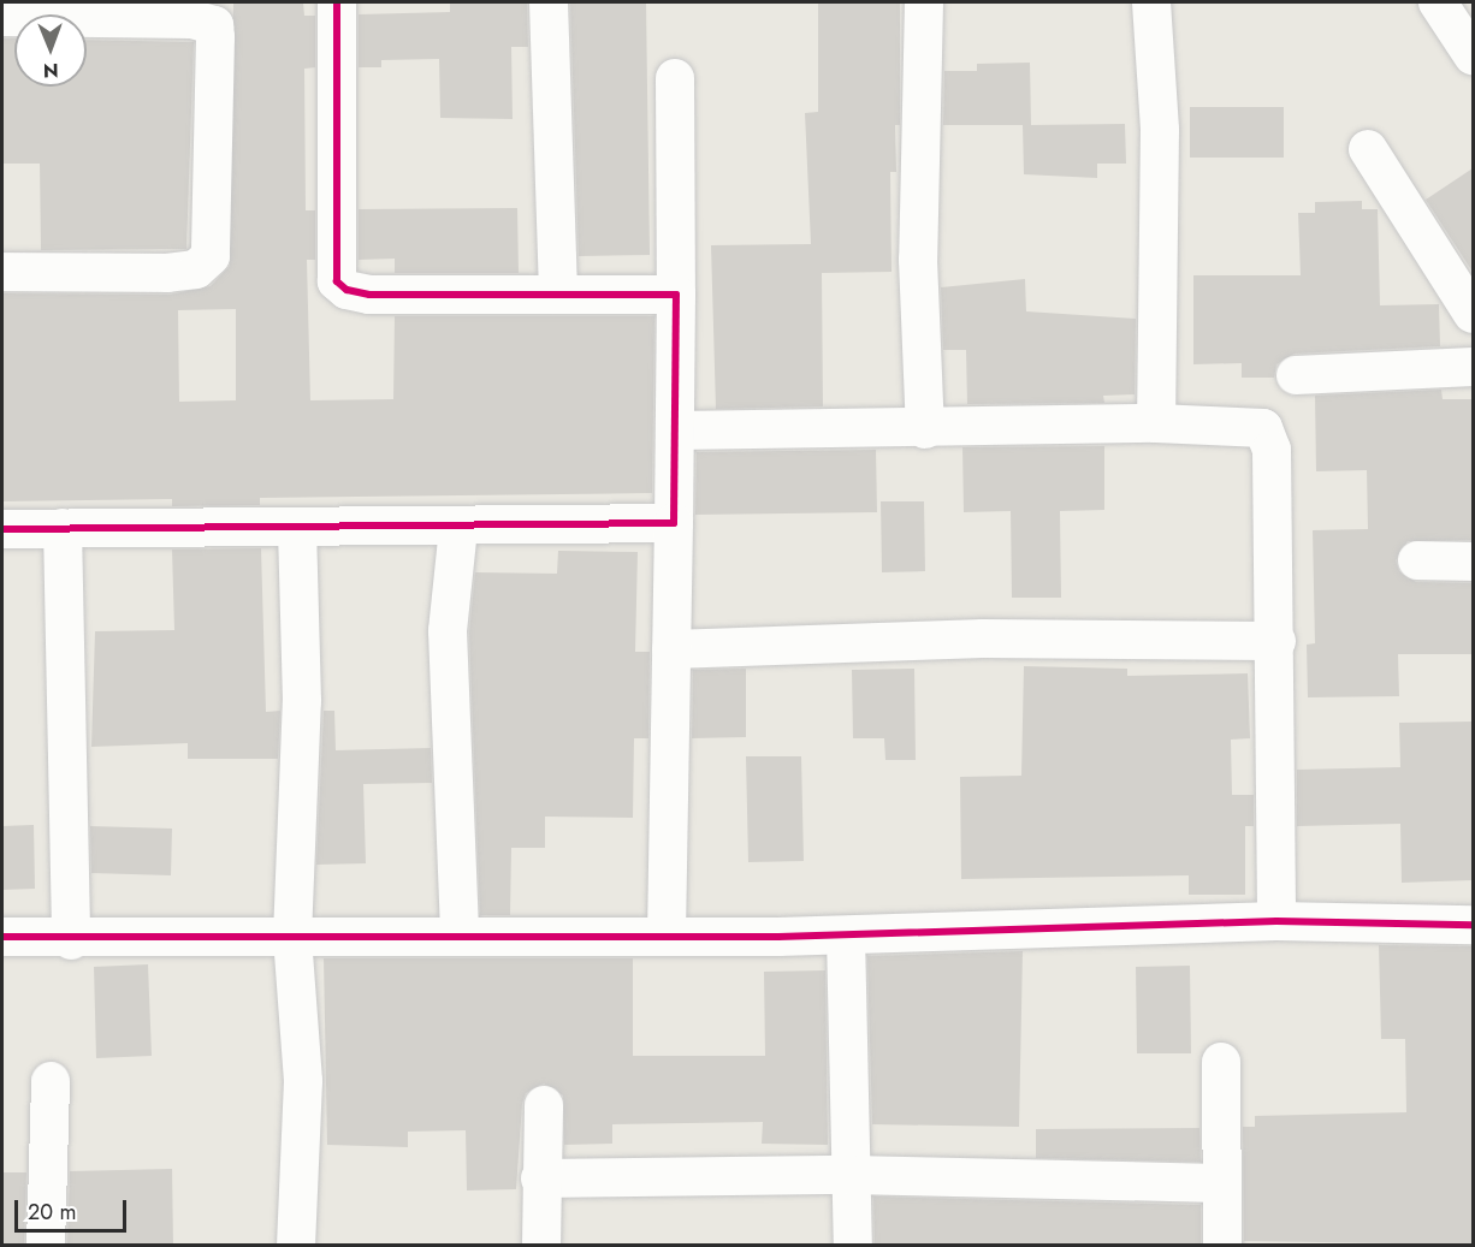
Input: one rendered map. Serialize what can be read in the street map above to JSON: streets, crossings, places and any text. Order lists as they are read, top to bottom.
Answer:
{
  "scale_bar": "20 m",
  "north": "bottom"
}
